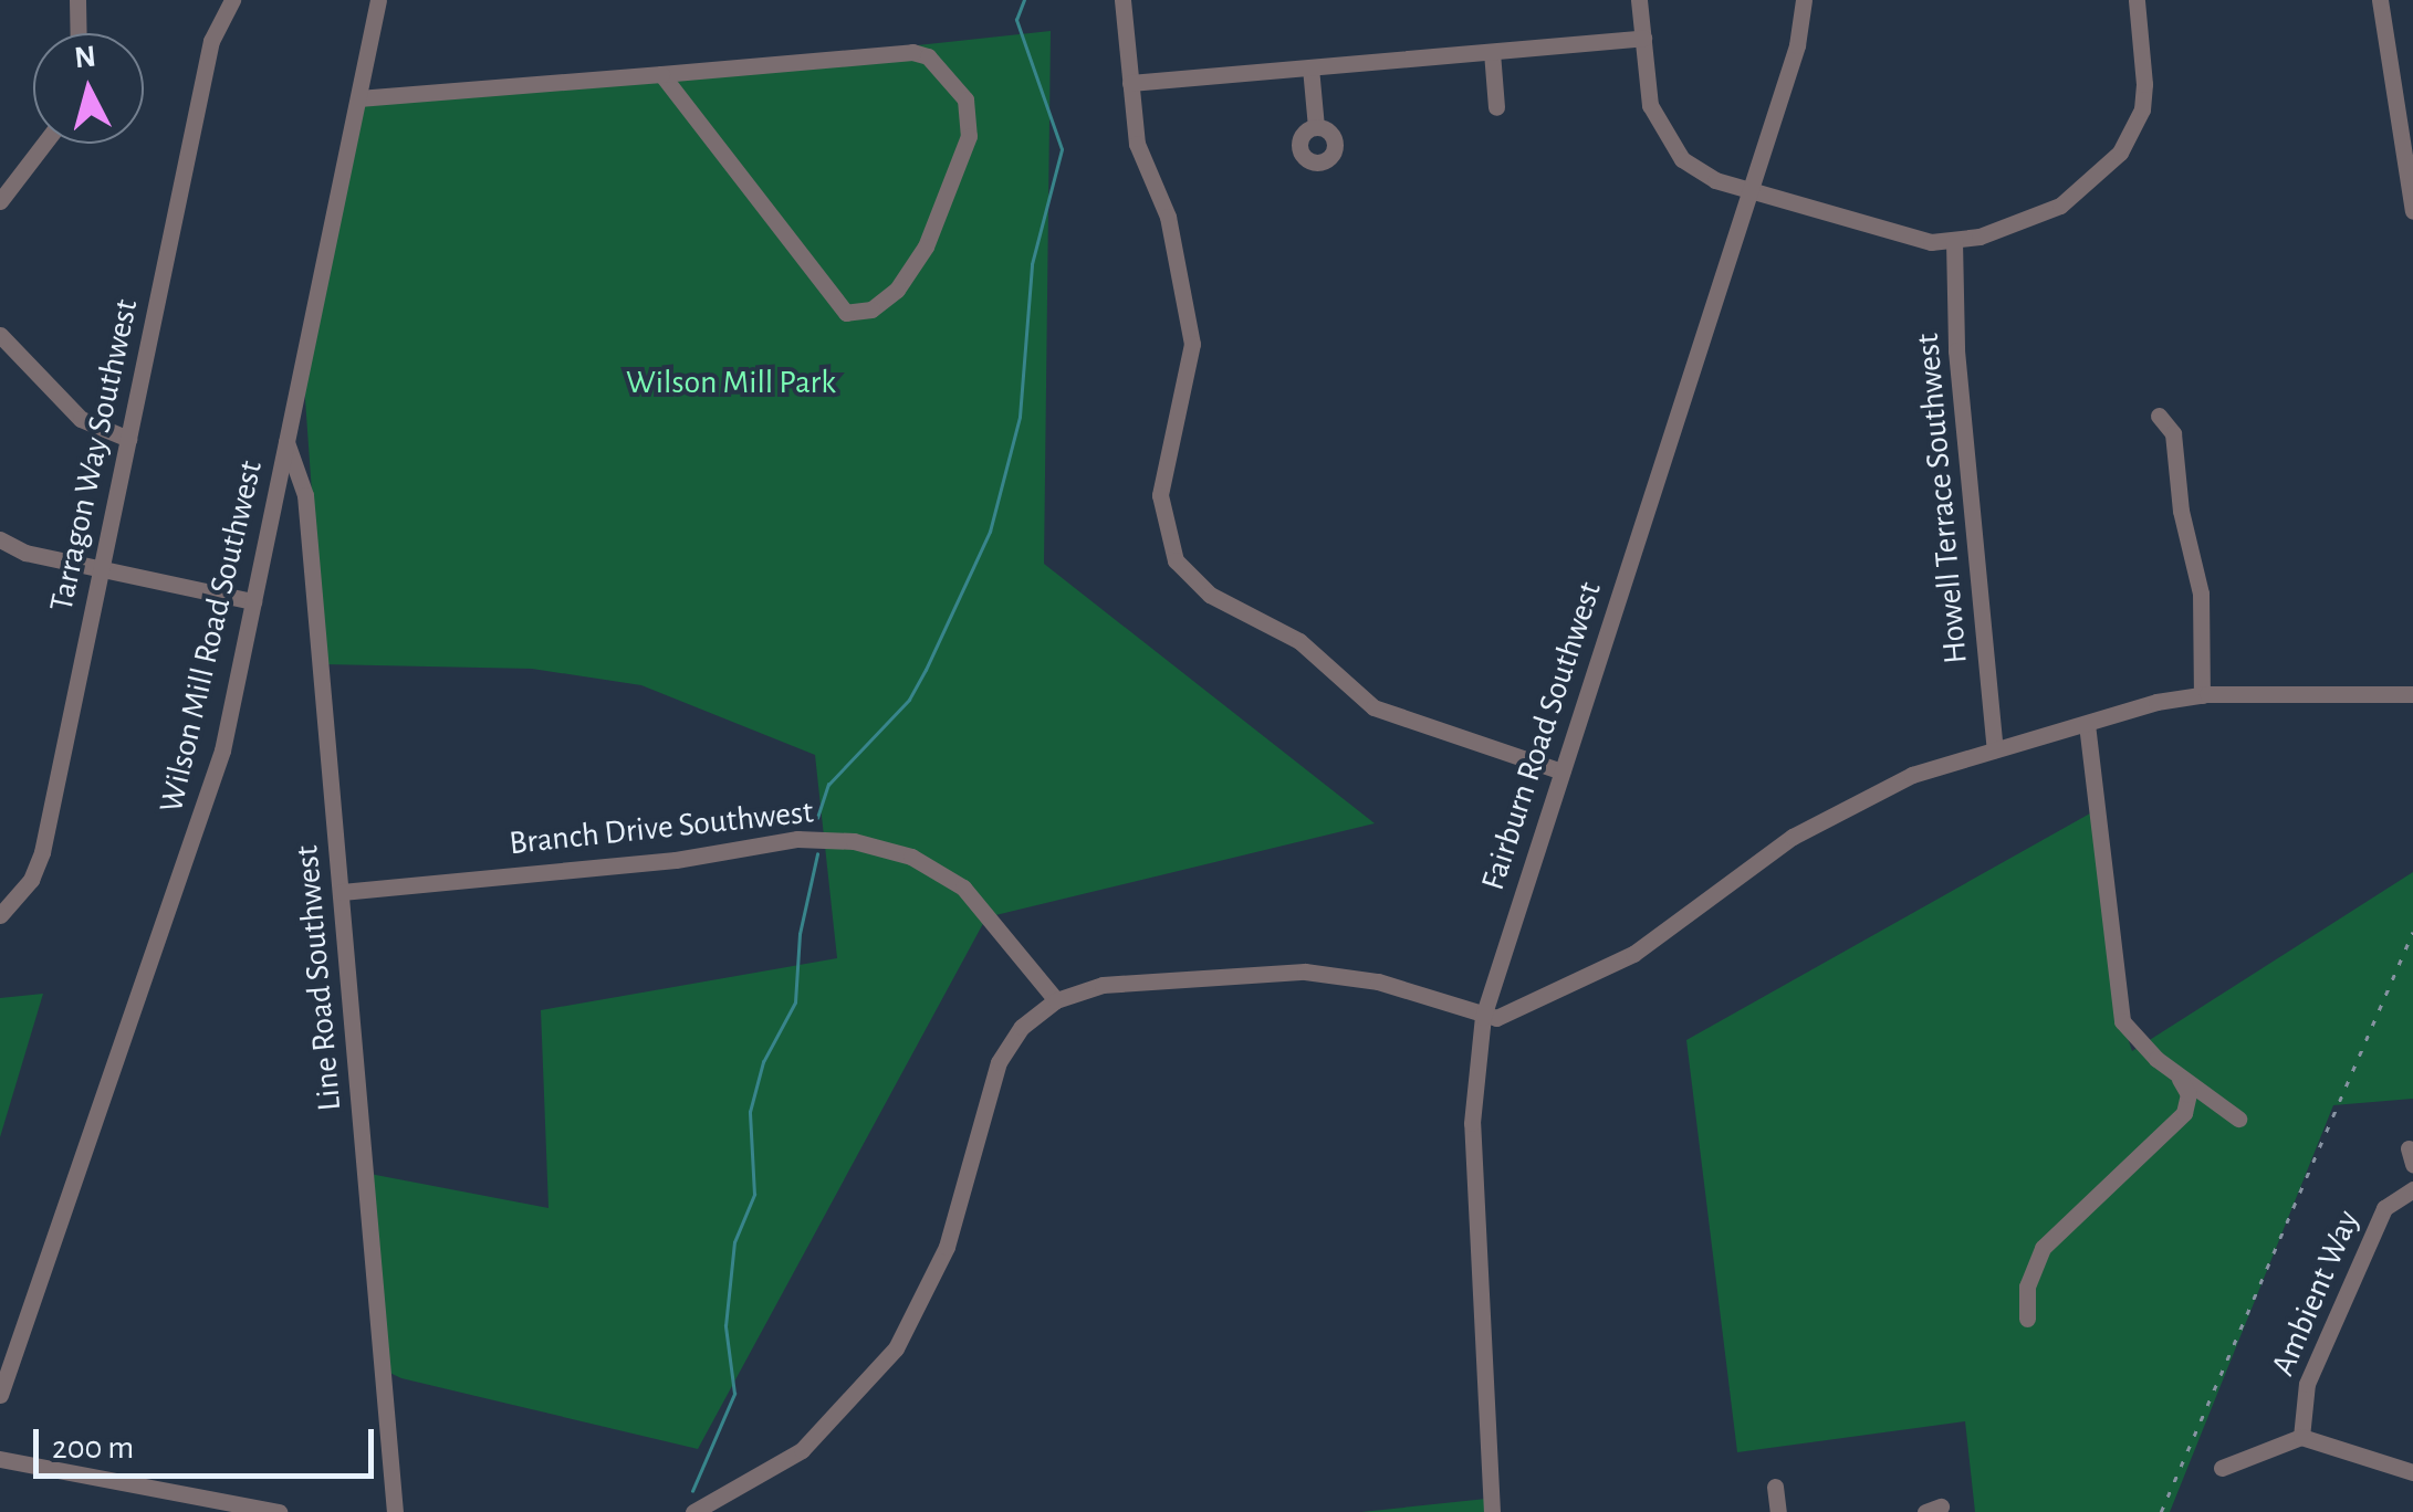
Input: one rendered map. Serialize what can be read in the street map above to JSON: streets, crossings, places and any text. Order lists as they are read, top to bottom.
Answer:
{
  "streets": {
    "street": [
      "Tarragon Way Southwest",
      "Howell Terrace Southwest",
      "Wilson Mill Road Southwest",
      "Fairburn Road Southwest",
      "Branch Drive Southwest",
      "Line Road Southwest",
      "Ambient Way"
    ]
  },
  "crossings": [
    ["Wilson Mill Road Southwest", "Line Road Southwest"],
    ["Branch Drive Southwest", "Line Road Southwest"]
  ],
  "parks": ["Wilson Mill Park"],
  "scale_bar": "200 m",
  "north": "top"
}
